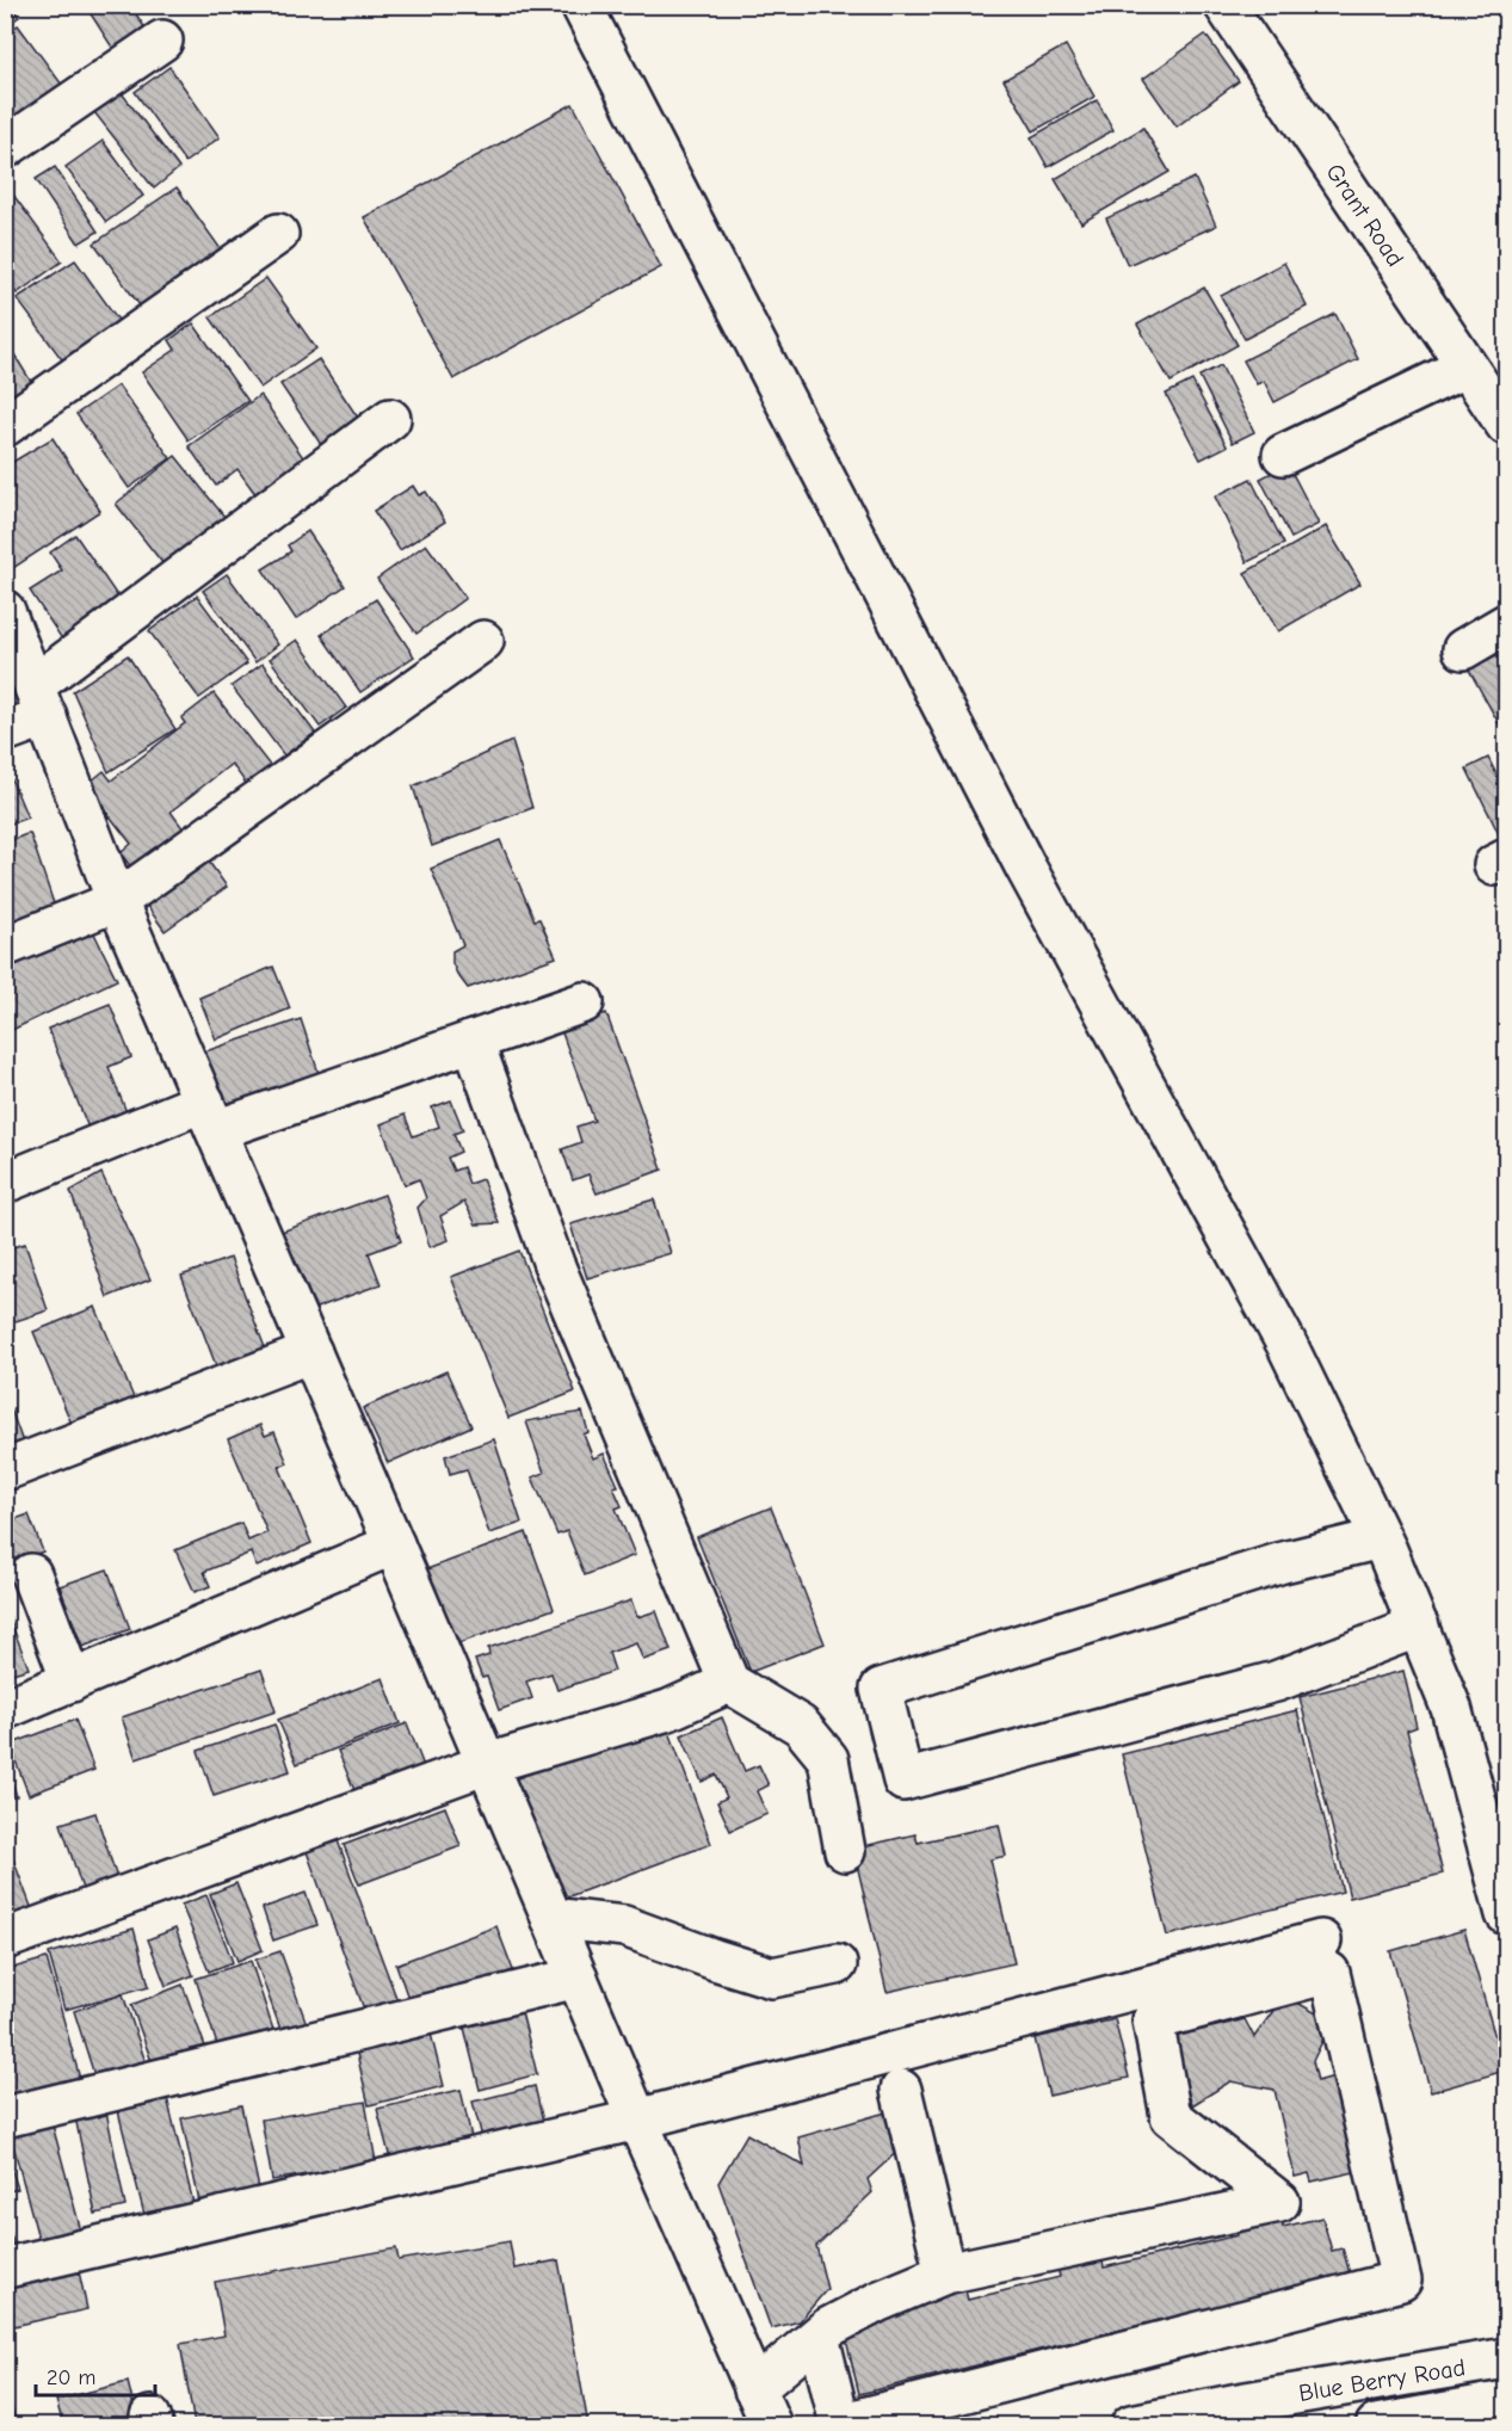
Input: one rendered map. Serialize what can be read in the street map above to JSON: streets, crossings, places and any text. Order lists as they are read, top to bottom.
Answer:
{
  "streets": {
    "street": ["Grant Road", "Blue Berry Road"]
  },
  "scale_bar": "20 m"
}
